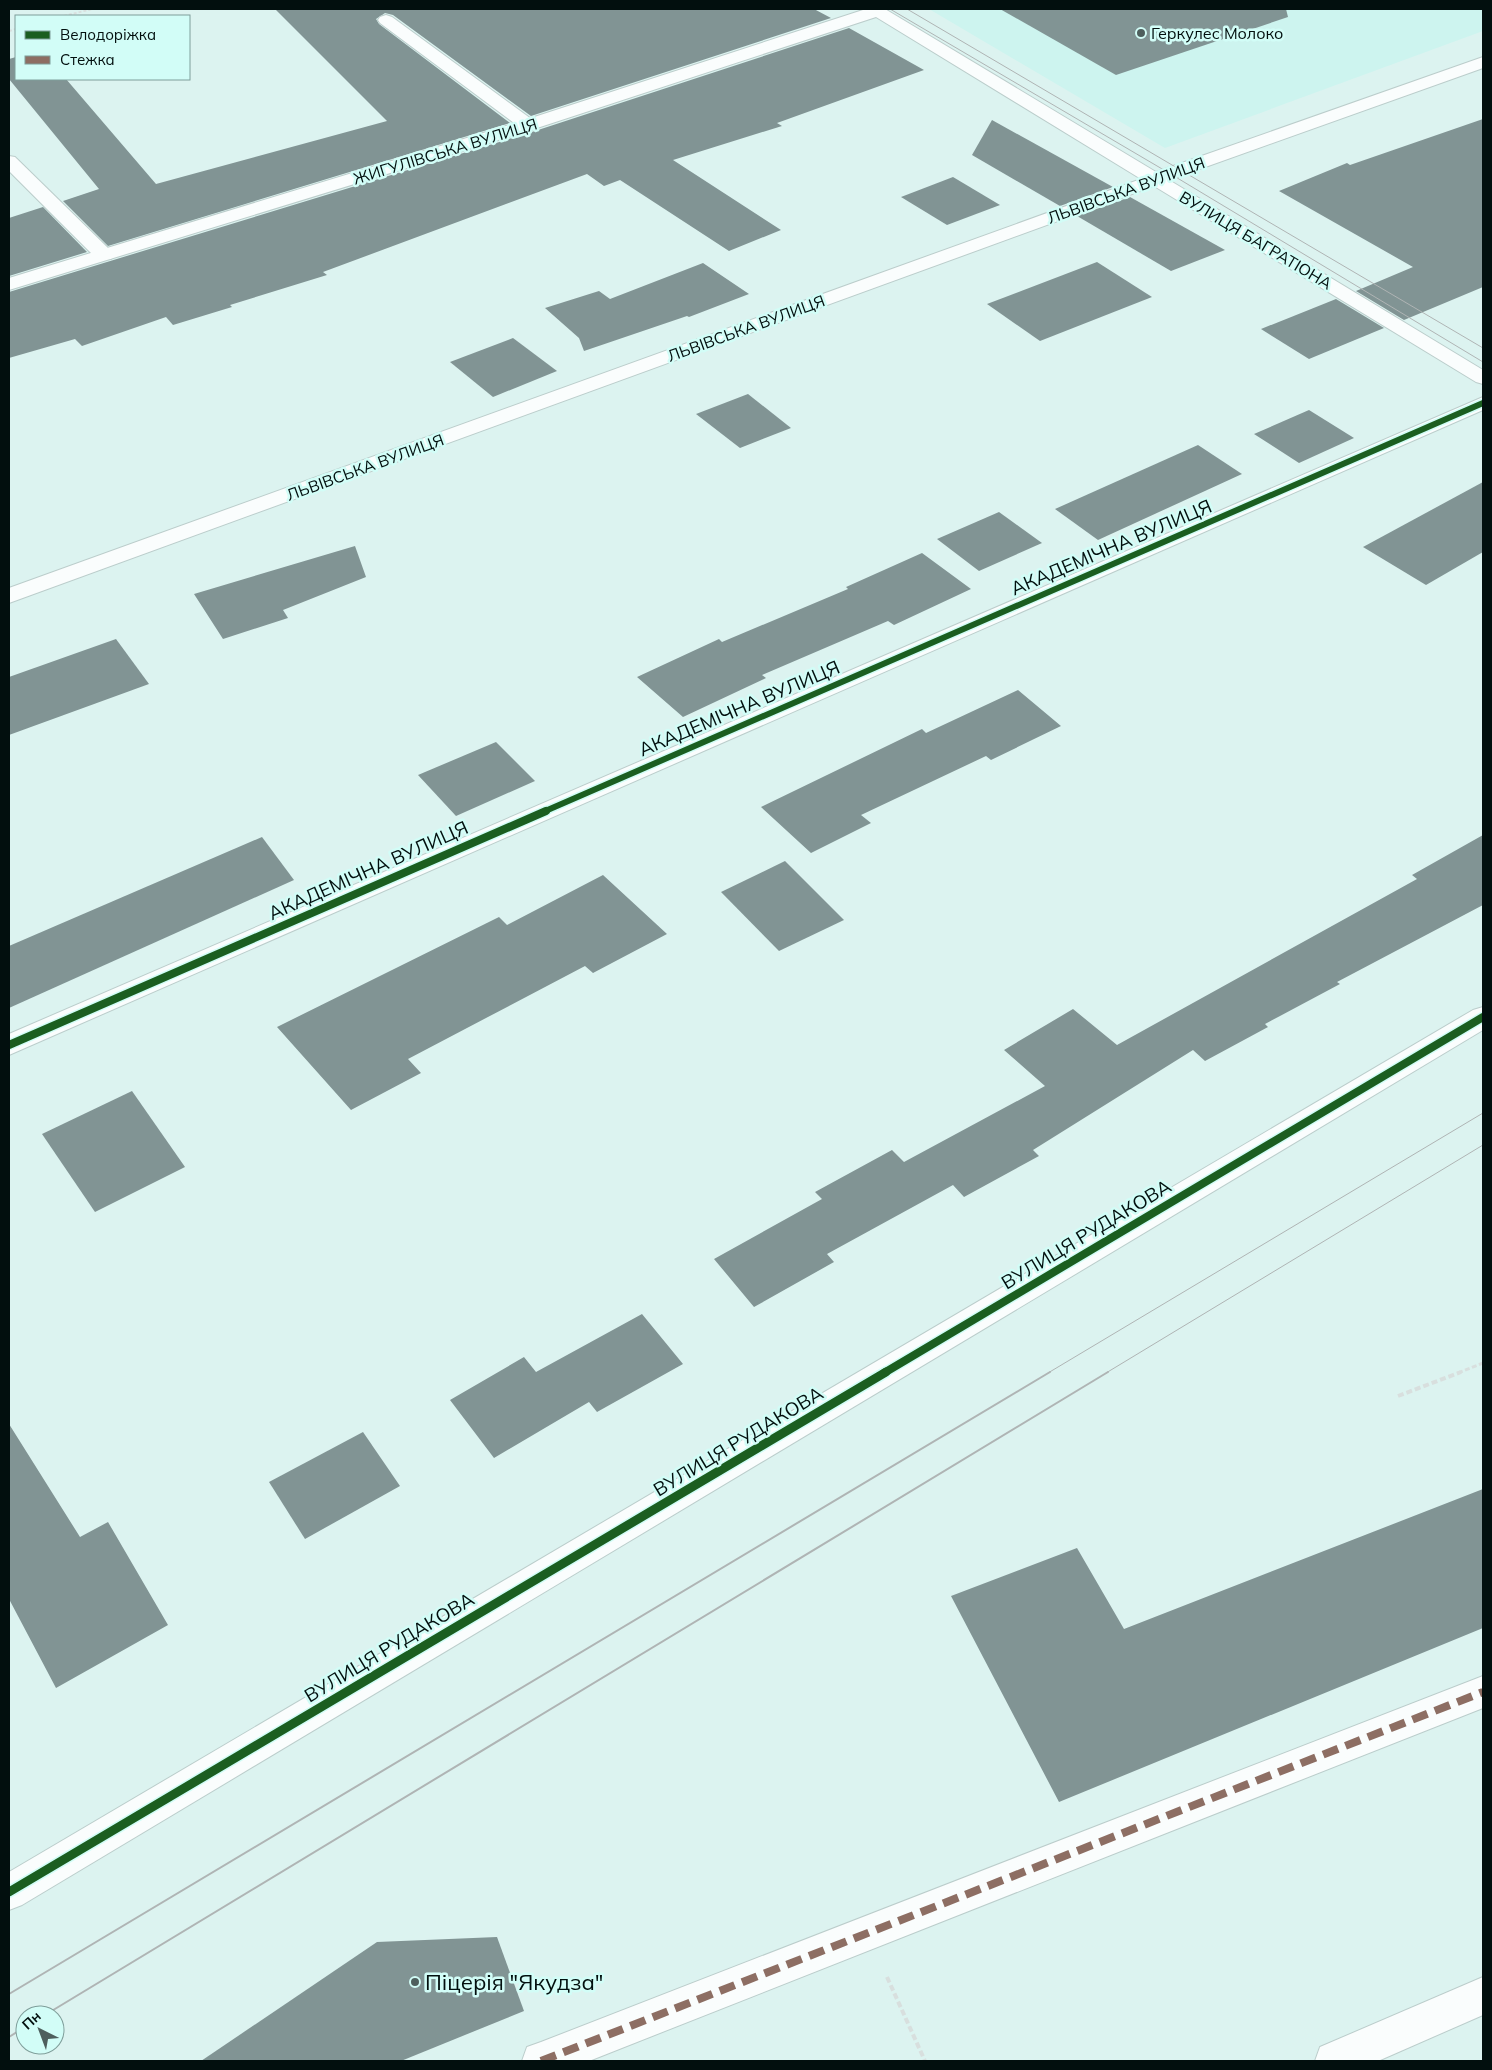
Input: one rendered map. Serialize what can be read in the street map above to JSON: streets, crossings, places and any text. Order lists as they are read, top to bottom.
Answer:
{
  "streets": {
    "street": [
      "ЖИГУЛІВСЬКА ВУЛИЦЯ",
      "ЛЬВІВСЬКА ВУЛИЦЯ",
      "ВУЛИЦЯ БАГРАТІОНА",
      "АКАДЕМІЧНА ВУЛИЦЯ",
      "ВУЛИЦЯ РУДАКОВА"
    ]
  },
  "crossings": [
    ["ЖИГУЛІВСЬКА ВУЛИЦЯ", "ВУЛИЦЯ БАГРАТІОНА"],
    ["ЛЬВІВСЬКА ВУЛИЦЯ", "ВУЛИЦЯ БАГРАТІОНА"]
  ],
  "places": ["Геркулес Молоко", "Піцерія \"Якудза\""],
  "legend": ["Велодоріжка", "Стежка"],
  "north": "top left"
}
